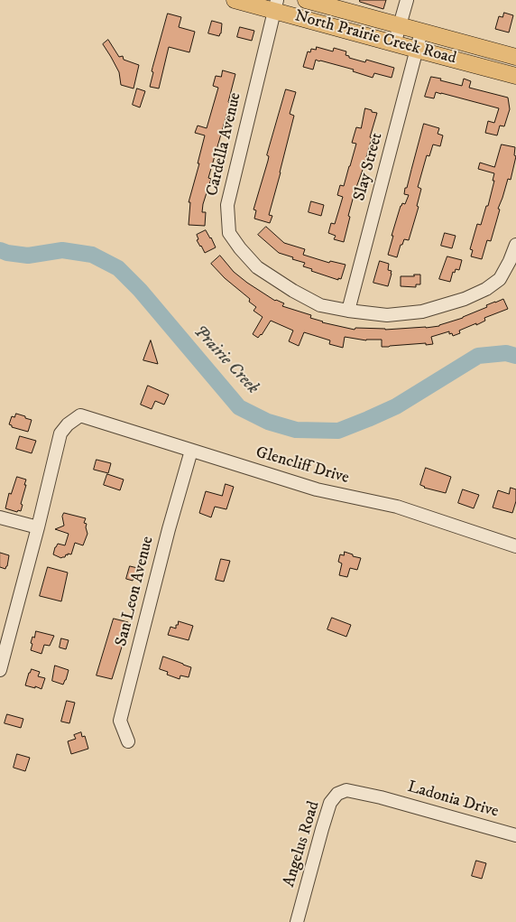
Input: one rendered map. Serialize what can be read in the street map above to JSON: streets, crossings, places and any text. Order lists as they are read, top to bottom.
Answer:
{
  "streets": {
    "main road": ["North Prairie Creek Road"],
    "street": [
      "Cardella Avenue",
      "Slay Street",
      "Glencliff Drive",
      "San Leon Avenue",
      "Ladonia Drive",
      "Angelus Road"
    ]
  },
  "crossings": [
    ["North Prairie Creek Road", "Cardella Avenue"],
    ["North Prairie Creek Road", "Slay Street"],
    ["Cardella Avenue", "Slay Street"],
    ["Glencliff Drive", "San Leon Avenue"],
    ["Ladonia Drive", "Angelus Road"]
  ],
  "water": ["Prairie Creek"]
}
